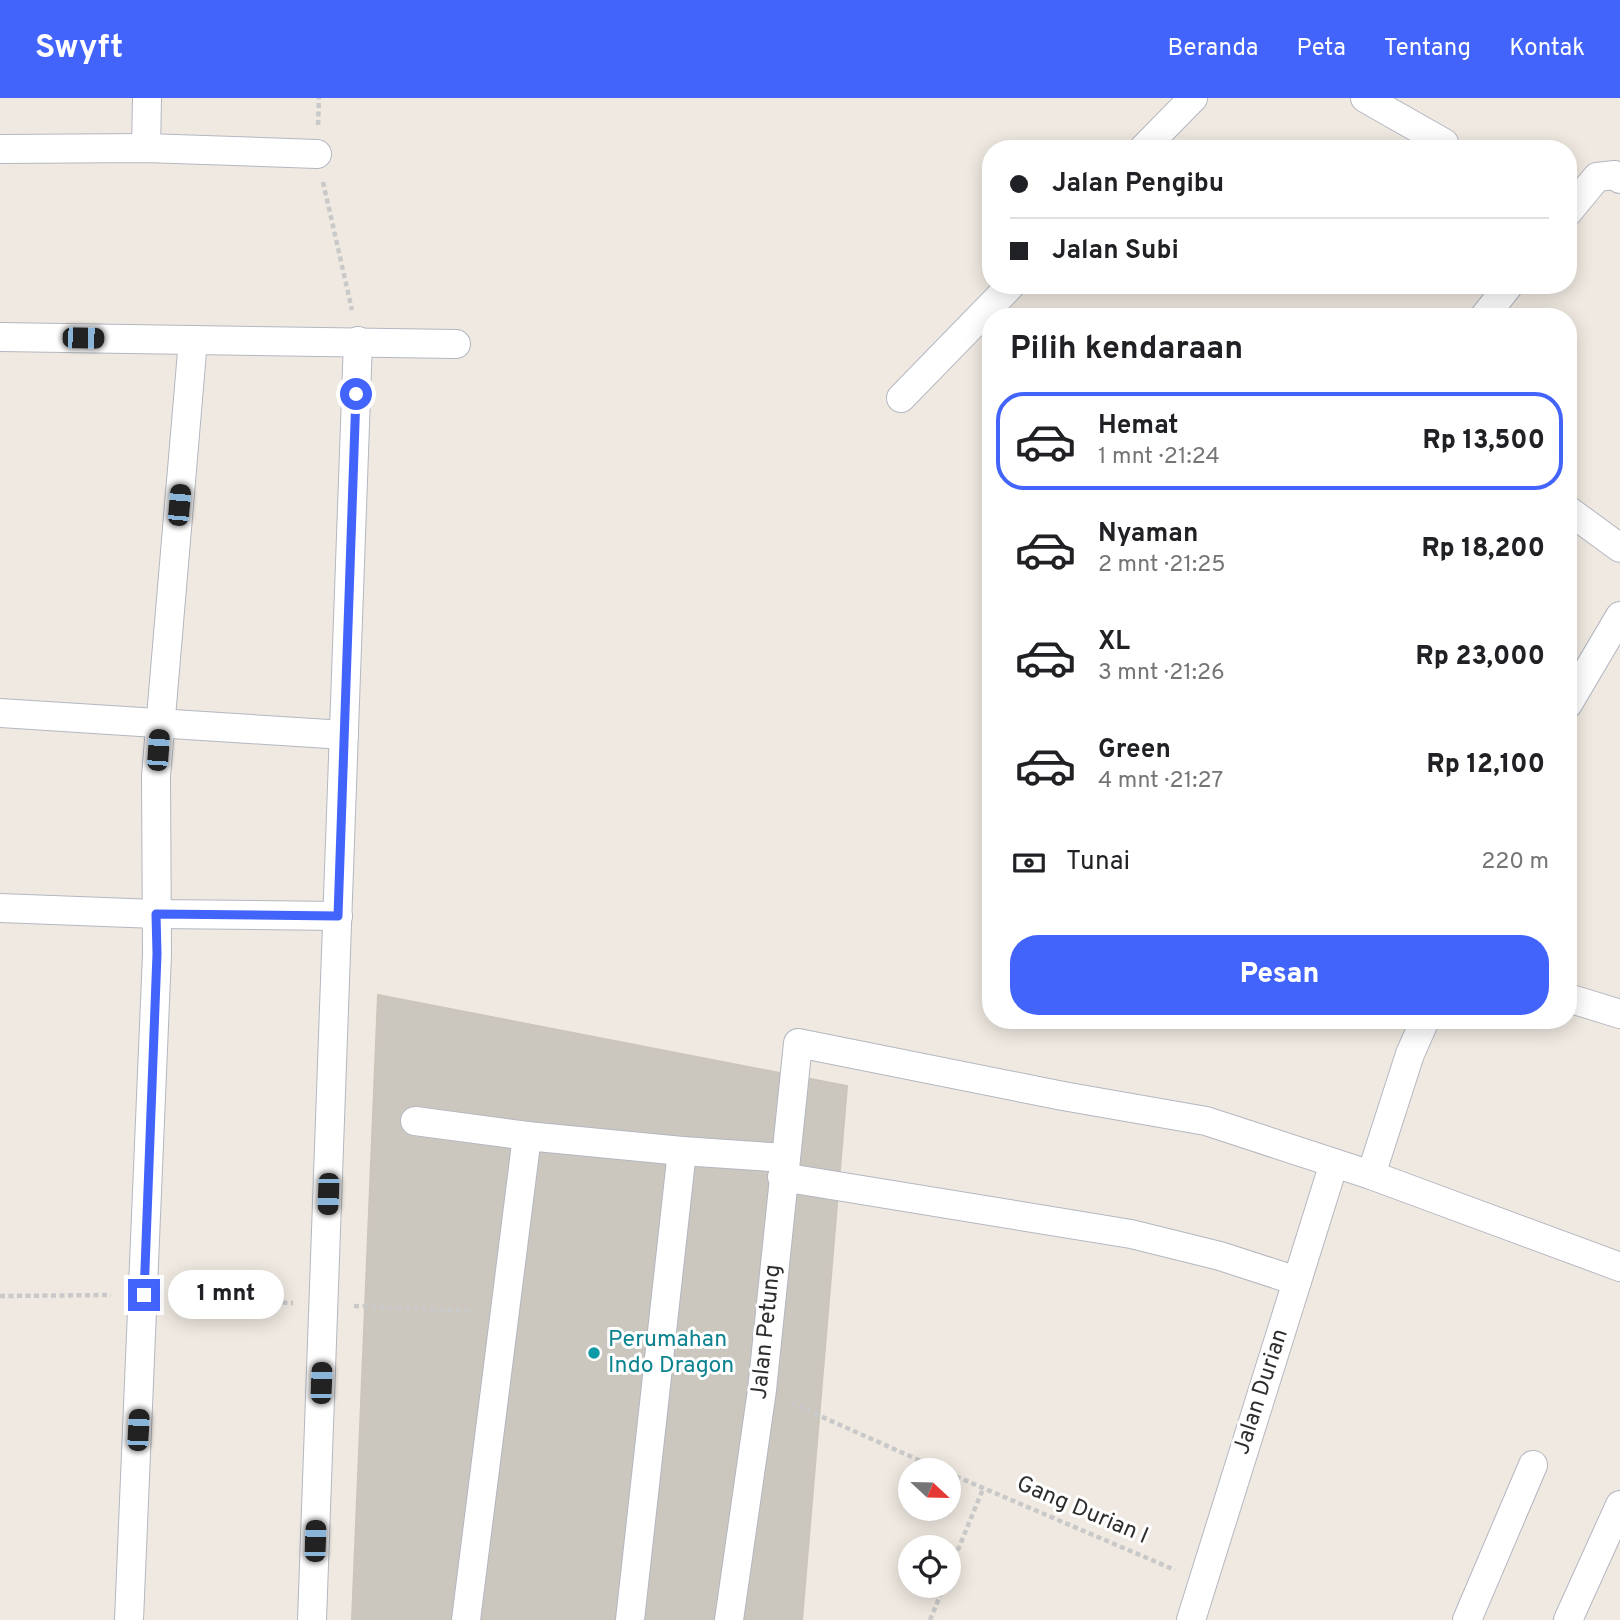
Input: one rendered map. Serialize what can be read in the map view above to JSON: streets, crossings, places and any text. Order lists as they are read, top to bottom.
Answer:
{
  "streets": {
    "street": ["Jalan Petung", "Jalan Durian"],
    "path": ["Gang Durian I"]
  },
  "crossings": [
    ["Jalan Petung", "Jalan Durian"],
    ["Jalan Durian", "Gang Durian I"]
  ],
  "places": ["Perumahan Indo Dragon"],
  "north": "right",
  "page": {
    "header": "Swyft",
    "nav": [
      "Beranda",
      "Peta",
      "Tentang",
      "Kontak"
    ],
    "banner": ["Jalan Pengibu", "Jalan Subi"],
    "heading": "Pilih kendaraan",
    "list": [
      {
        "name": "Hemat",
        "note": "1 mnt · 21:24",
        "value": "Rp 13,500"
      },
      {
        "name": "Nyaman",
        "note": "2 mnt · 21:25",
        "value": "Rp 18,200"
      },
      {
        "name": "XL",
        "note": "3 mnt · 21:26",
        "value": "Rp 23,000"
      },
      {
        "name": "Green",
        "note": "4 mnt · 21:27",
        "value": "Rp 12,100"
      }
    ],
    "pay": ["Tunai", "220 m"],
    "buttons": "Pesan",
    "bubble": "1 mnt"
  }
}
